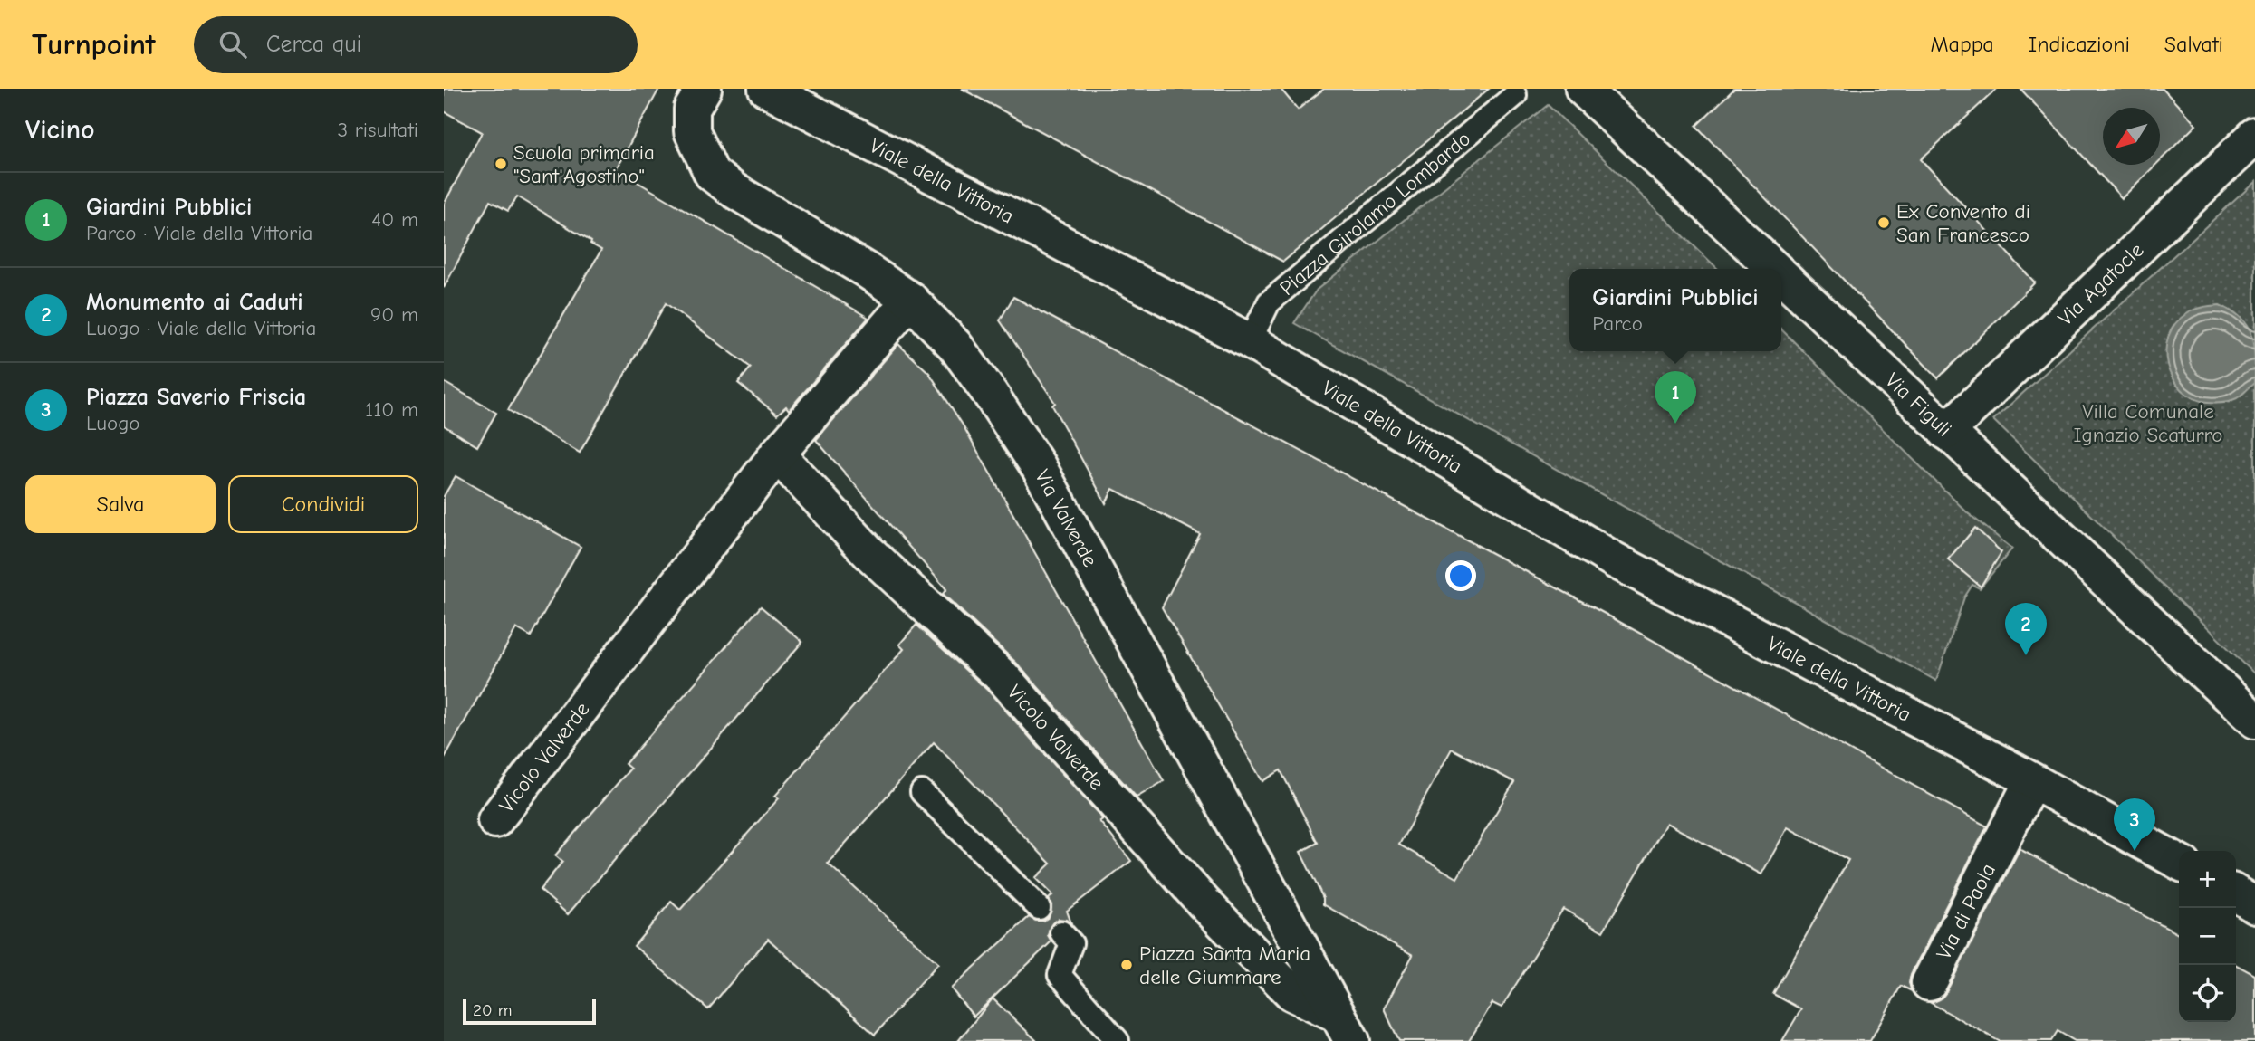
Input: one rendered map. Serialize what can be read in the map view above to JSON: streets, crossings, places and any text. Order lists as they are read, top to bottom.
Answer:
{
  "streets": {
    "street": [
      "Viale della Vittoria",
      "Via Agatocle",
      "Via Figuli",
      "Via Valverde",
      "Vicolo Valverde",
      "Via di Paola"
    ],
    "lane": ["Piazza Girolamo Lombardo"]
  },
  "crossings": [
    ["Viale della Vittoria", "Piazza Girolamo Lombardo"],
    ["Viale della Vittoria", "Via di Paola"],
    ["Via Agatocle", "Via Figuli"],
    ["Via Valverde", "Vicolo Valverde"]
  ],
  "parks": ["Villa Comunale Ignazio Scaturro"],
  "places": ["Scuola primaria \"Sant'Agostino\"", "Ex Convento di San Francesco", "Piazza Santa Maria delle Giummare"],
  "scale_bar": "20 m",
  "north": "bottom left",
  "page": {
    "header": "Turnpoint",
    "search": "Cerca qui",
    "nav": ["Mappa", "Indicazioni", "Salvati"],
    "heading": ["Vicino", "3 risultati"],
    "list": [
      {
        "mark": "1",
        "name": "Giardini Pubblici",
        "note": "Parco · Viale della Vittoria",
        "value": "40 m"
      },
      {
        "mark": "2",
        "name": "Monumento ai Caduti",
        "note": "Luogo · Viale della Vittoria",
        "value": "90 m"
      },
      {
        "mark": "3",
        "name": "Piazza Saverio Friscia",
        "note": "Luogo",
        "value": "110 m"
      }
    ],
    "popup": ["Giardini Pubblici", "Parco"],
    "pins": ["1", "2", "3"],
    "buttons": ["Salva", "Condividi"],
    "map_buttons": ["+", "−"],
    "scale": "20 m"
  }
}
